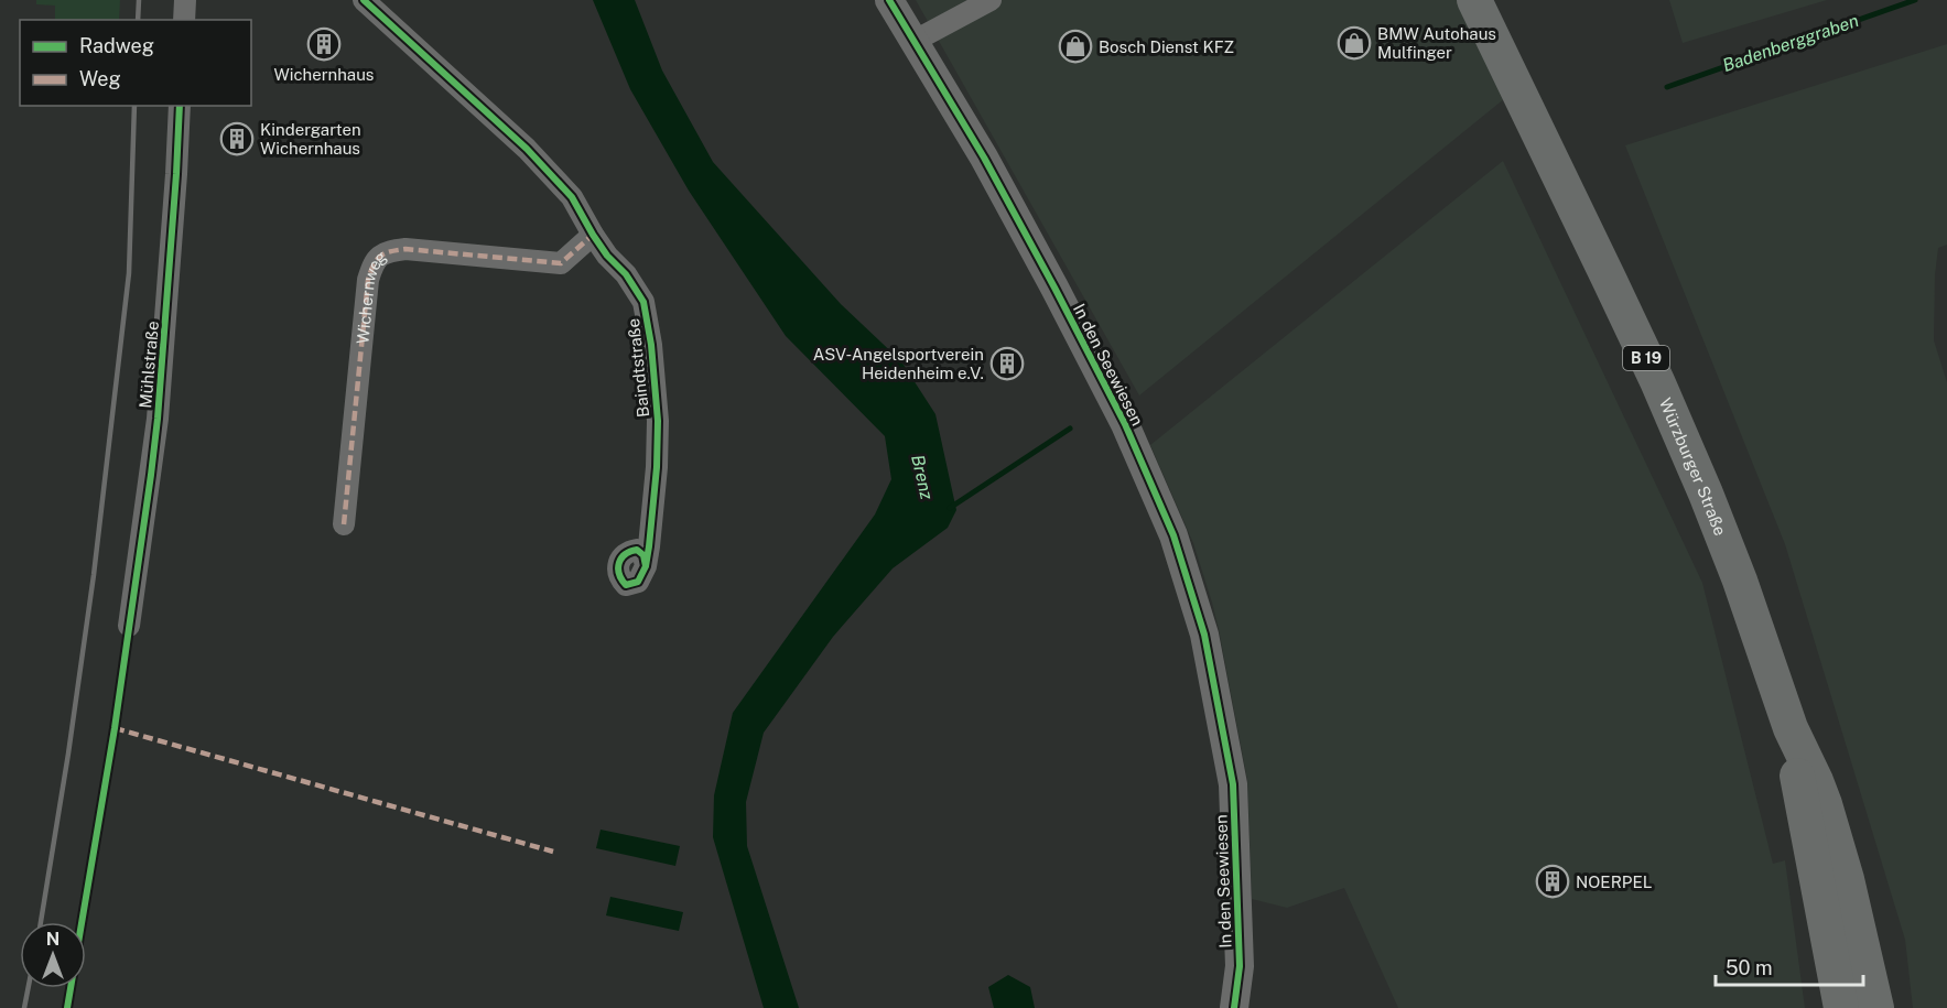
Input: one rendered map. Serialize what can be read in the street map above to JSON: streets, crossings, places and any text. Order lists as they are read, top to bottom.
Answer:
{
  "streets": {
    "main road": ["B 19", "Würzburger Straße"],
    "street": [
      "Wichernweg",
      "Mühlstraße",
      "In den Seewiesen",
      "Baindtstraße"
    ]
  },
  "crossings": [
    ["Wichernweg", "Baindtstraße"]
  ],
  "water": ["Badenberggraben", "Brenz"],
  "places": {
    "shop": ["BMW Autohaus Mulfinger", "Bosch Dienst KFZ"],
    "building": [
      "Wichernhaus",
      "Kindergarten Wichernhaus",
      "ASV-Angelsportverein Heidenheim e.V.",
      "NOERPEL"
    ]
  },
  "legend": ["Radweg", "Weg"],
  "scale_bar": "50 m",
  "north": "top"
}
